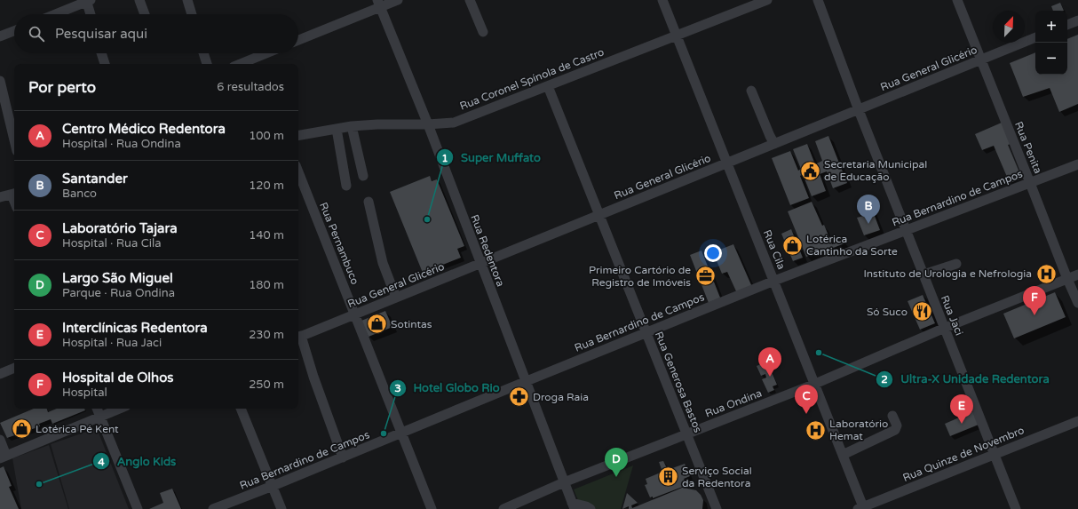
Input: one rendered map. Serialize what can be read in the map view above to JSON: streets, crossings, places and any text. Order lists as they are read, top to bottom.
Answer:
{
  "streets": {
    "street": [
      "Rua General Glicério",
      "Rua Coronel Spínola de Castro",
      "Rua Penita",
      "Rua Bernardino de Campos",
      "Rua Pernambuco",
      "Rua Cila",
      "Rua Redentora",
      "Rua Jaci",
      "Rua Generosa Bastos",
      "Rua Ondina",
      "Rua Quinze de Novembro"
    ]
  },
  "crossings": [
    ["Rua General Glicério", "Rua Penita"],
    ["Rua General Glicério", "Rua Pernambuco"],
    ["Rua General Glicério", "Rua Cila"],
    ["Rua General Glicério", "Rua Redentora"],
    ["Rua General Glicério", "Rua Jaci"],
    ["Rua General Glicério", "Rua Generosa Bastos"],
    ["Rua Coronel Spínola de Castro", "Rua Cila"],
    ["Rua Coronel Spínola de Castro", "Rua Redentora"],
    ["Rua Coronel Spínola de Castro", "Rua Generosa Bastos"],
    ["Rua Penita", "Rua Bernardino de Campos"],
    ["Rua Penita", "Rua Ondina"],
    ["Rua Bernardino de Campos", "Rua Pernambuco"],
    ["Rua Bernardino de Campos", "Rua Cila"],
    ["Rua Bernardino de Campos", "Rua Redentora"],
    ["Rua Bernardino de Campos", "Rua Jaci"],
    ["Rua Bernardino de Campos", "Rua Generosa Bastos"],
    ["Rua Cila", "Rua Ondina"],
    ["Rua Cila", "Rua Quinze de Novembro"],
    ["Rua Redentora", "Rua Ondina"],
    ["Rua Jaci", "Rua Ondina"],
    ["Rua Jaci", "Rua Quinze de Novembro"],
    ["Rua Generosa Bastos", "Rua Ondina"]
  ],
  "places": {
    "public building": ["Secretaria Municipal de Educação"],
    "other": [
      "Super Muffato",
      "Ultra-X Unidade Redentora",
      "Hotel Globo Rio",
      "Anglo Kids"
    ],
    "shop": ["Lotérica Cantinho da Sorte", "Sotintas", "Lotérica Pé Kent"],
    "hospital": ["Instituto de Urologia e Nefrologia", "Laboratório Hemat"],
    "office": ["Primeiro Cartório de Registro de Imóveis"],
    "restaurant": ["Só Suco"],
    "pharmacy": ["Droga Raia"],
    "building": ["Serviço Social da Redentora"]
  },
  "north": "top right",
  "page": {
    "map_buttons": ["+", "−"],
    "search": "Pesquisar aqui",
    "heading": ["Por perto", "6 resultados"],
    "list": [
      {
        "mark": "A",
        "name": "Centro Médico Redentora",
        "note": "Hospital · Rua Ondina",
        "value": "100 m"
      },
      {
        "mark": "B",
        "name": "Santander",
        "note": "Banco",
        "value": "120 m"
      },
      {
        "mark": "C",
        "name": "Laboratório Tajara",
        "note": "Hospital · Rua Cila",
        "value": "140 m"
      },
      {
        "mark": "D",
        "name": "Largo São Miguel",
        "note": "Parque · Rua Ondina",
        "value": "180 m"
      },
      {
        "mark": "E",
        "name": "Interclínicas Redentora",
        "note": "Hospital · Rua Jaci",
        "value": "230 m"
      },
      {
        "mark": "F",
        "name": "Hospital de Olhos",
        "note": "Hospital",
        "value": "250 m"
      }
    ],
    "pins": [
      "B",
      "F",
      "A",
      "C",
      "E",
      "D"
    ]
  }
}
